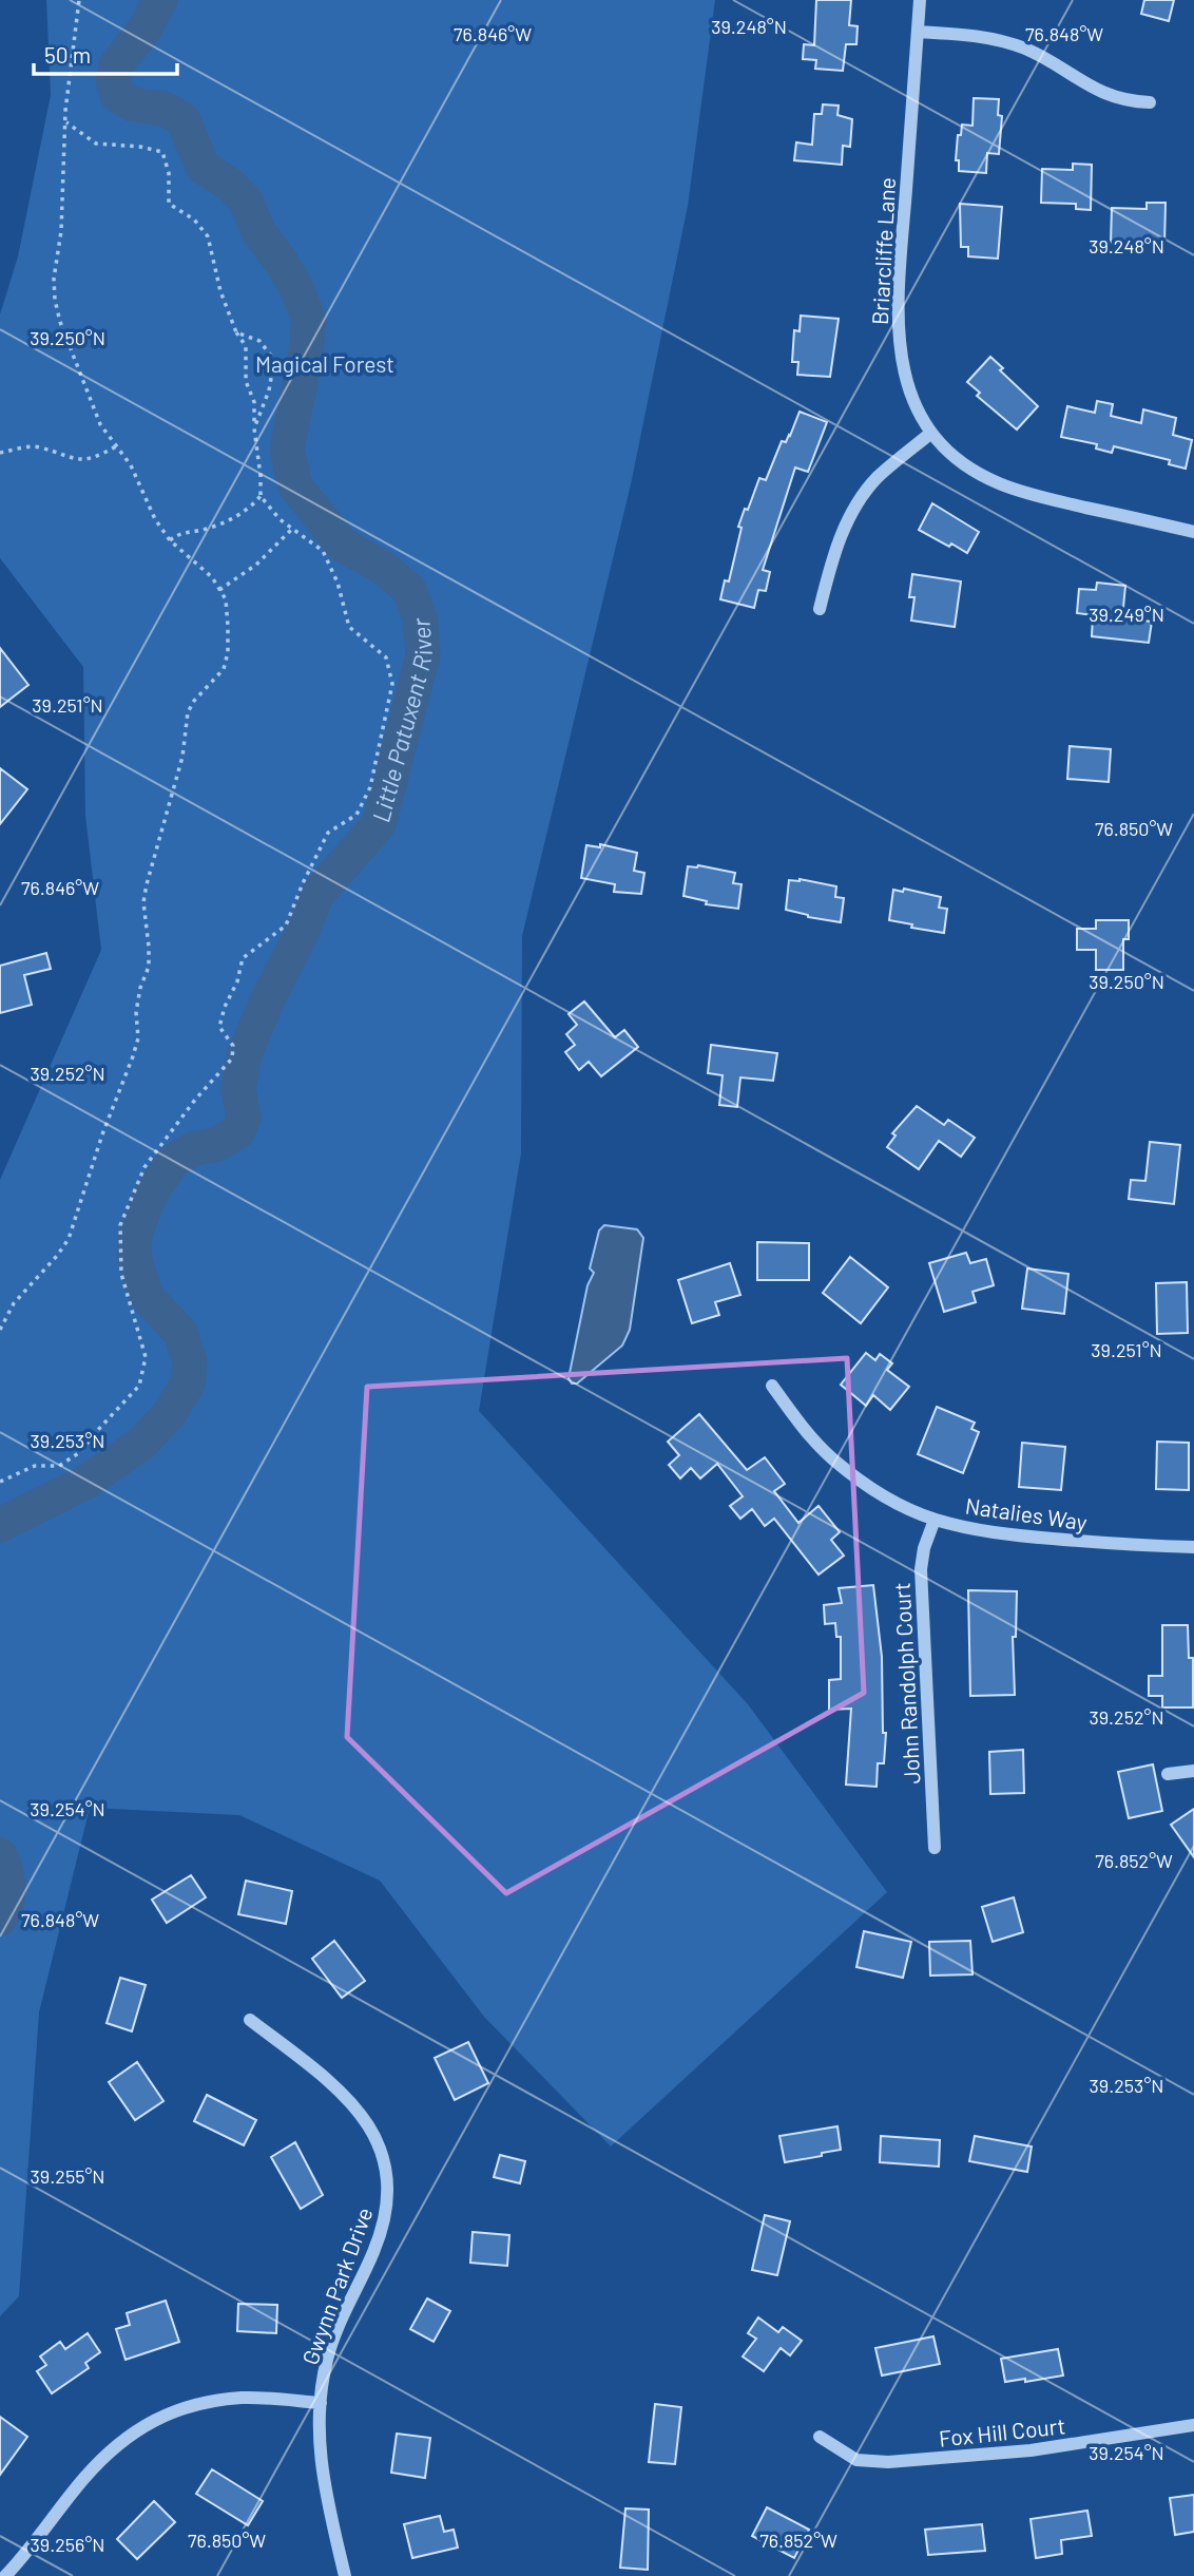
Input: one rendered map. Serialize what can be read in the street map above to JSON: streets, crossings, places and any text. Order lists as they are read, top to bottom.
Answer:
{
  "streets": {
    "street": [
      "Briarcliffe Lane",
      "Natalies Way",
      "John Randolph Court",
      "Gwynn Park Drive",
      "Fox Hill Court"
    ]
  },
  "crossings": [
    ["Natalies Way", "John Randolph Court"]
  ],
  "water": ["Little Patuxent River"],
  "parks": ["Magical Forest"],
  "scale_bar": "50 m",
  "coordinates": [
    "39.248°N",
    "76.846°W",
    "76.848°W",
    "39.250°N",
    "39.249°N",
    "39.251°N",
    "76.850°W",
    "39.252°N",
    "39.253°N",
    "39.254°N",
    "76.852°W",
    "39.255°N",
    "39.256°N"
  ]
}
